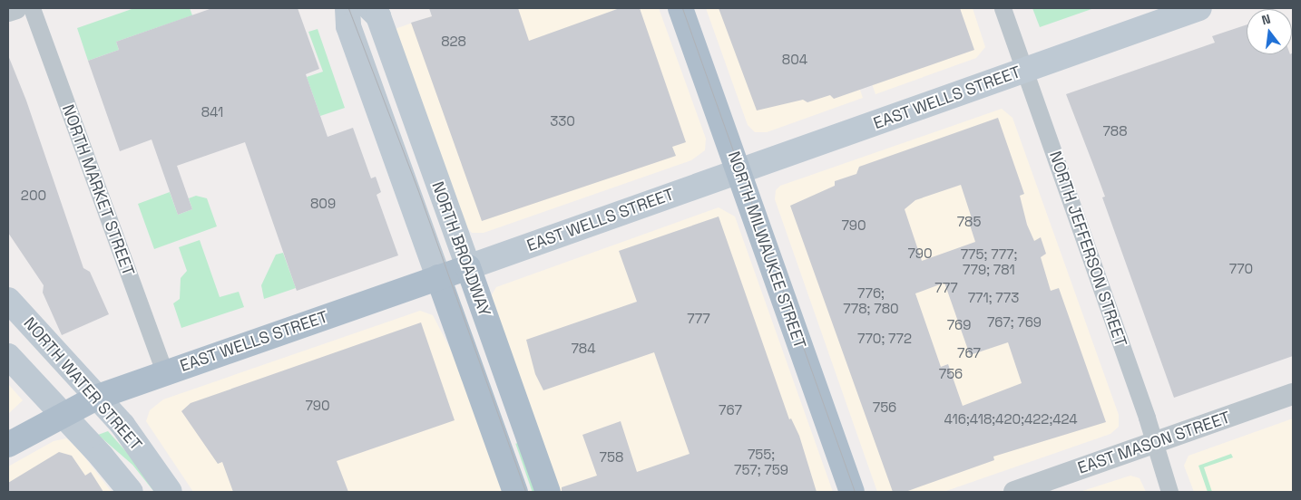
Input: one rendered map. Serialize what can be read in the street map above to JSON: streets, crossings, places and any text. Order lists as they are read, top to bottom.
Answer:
{
  "streets": {
    "main road": [
      "EAST WELLS STREET",
      "NORTH BROADWAY",
      "NORTH MILWAUKEE STREET",
      "NORTH WATER STREET"
    ],
    "street": ["NORTH MARKET STREET", "NORTH JEFFERSON STREET", "EAST MASON STREET"]
  },
  "crossings": [
    ["EAST WELLS STREET", "NORTH MARKET STREET"],
    ["EAST WELLS STREET", "NORTH BROADWAY"],
    ["EAST WELLS STREET", "NORTH JEFFERSON STREET"],
    ["EAST WELLS STREET", "NORTH MILWAUKEE STREET"],
    ["EAST WELLS STREET", "NORTH WATER STREET"],
    ["NORTH JEFFERSON STREET", "EAST MASON STREET"]
  ],
  "house_numbers": [
    "828",
    "804",
    "841",
    "330",
    "788",
    "200",
    "809",
    "785",
    "790",
    "790",
    "775; 777; 779; 781",
    "770",
    "777",
    "776; 778; 780",
    "771; 773",
    "777",
    "767; 769",
    "769",
    "770; 772",
    "784",
    "767",
    "756",
    "790",
    "756",
    "767",
    "416;418;420;422;424",
    "755; 757; 759",
    "758"
  ],
  "north": "top"
}
